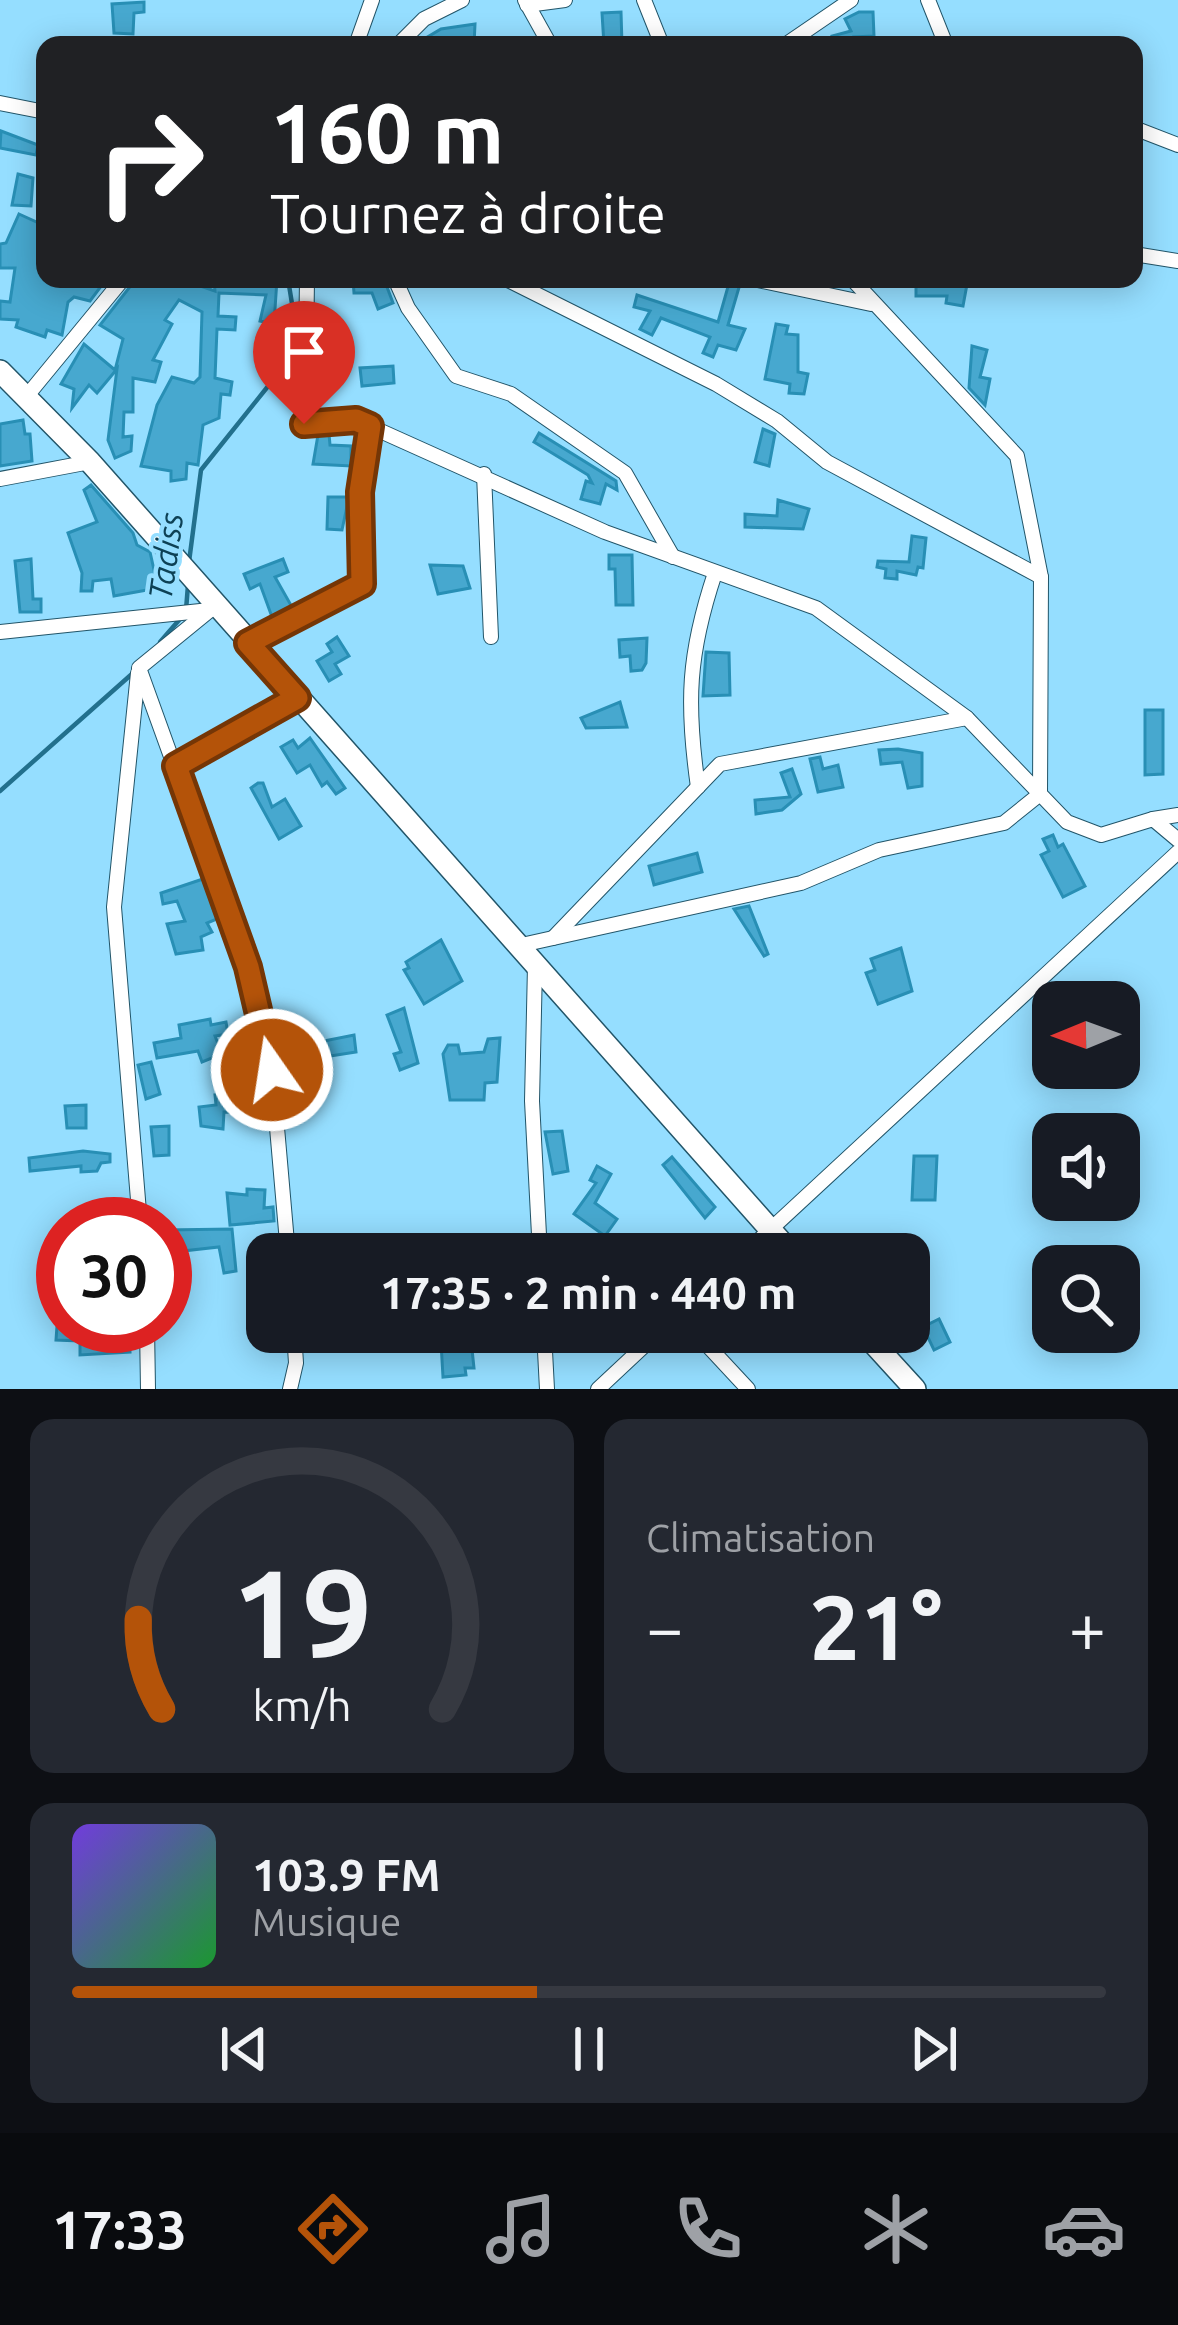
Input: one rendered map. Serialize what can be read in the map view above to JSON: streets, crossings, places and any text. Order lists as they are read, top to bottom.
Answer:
{
  "water": ["Tadiss"],
  "north": "left",
  "page": {
    "turn": ["160 m", "Tournez à droite"],
    "limit": "30",
    "trip": "17:35 · 2 min · 440 m",
    "tile": "Climatisation",
    "heat": ["−", "21°", "+"],
    "song": ["103.9 FM", "Musique"],
    "tabs": "17:33",
    "gauge": ["19", "km/h"]
  }
}
